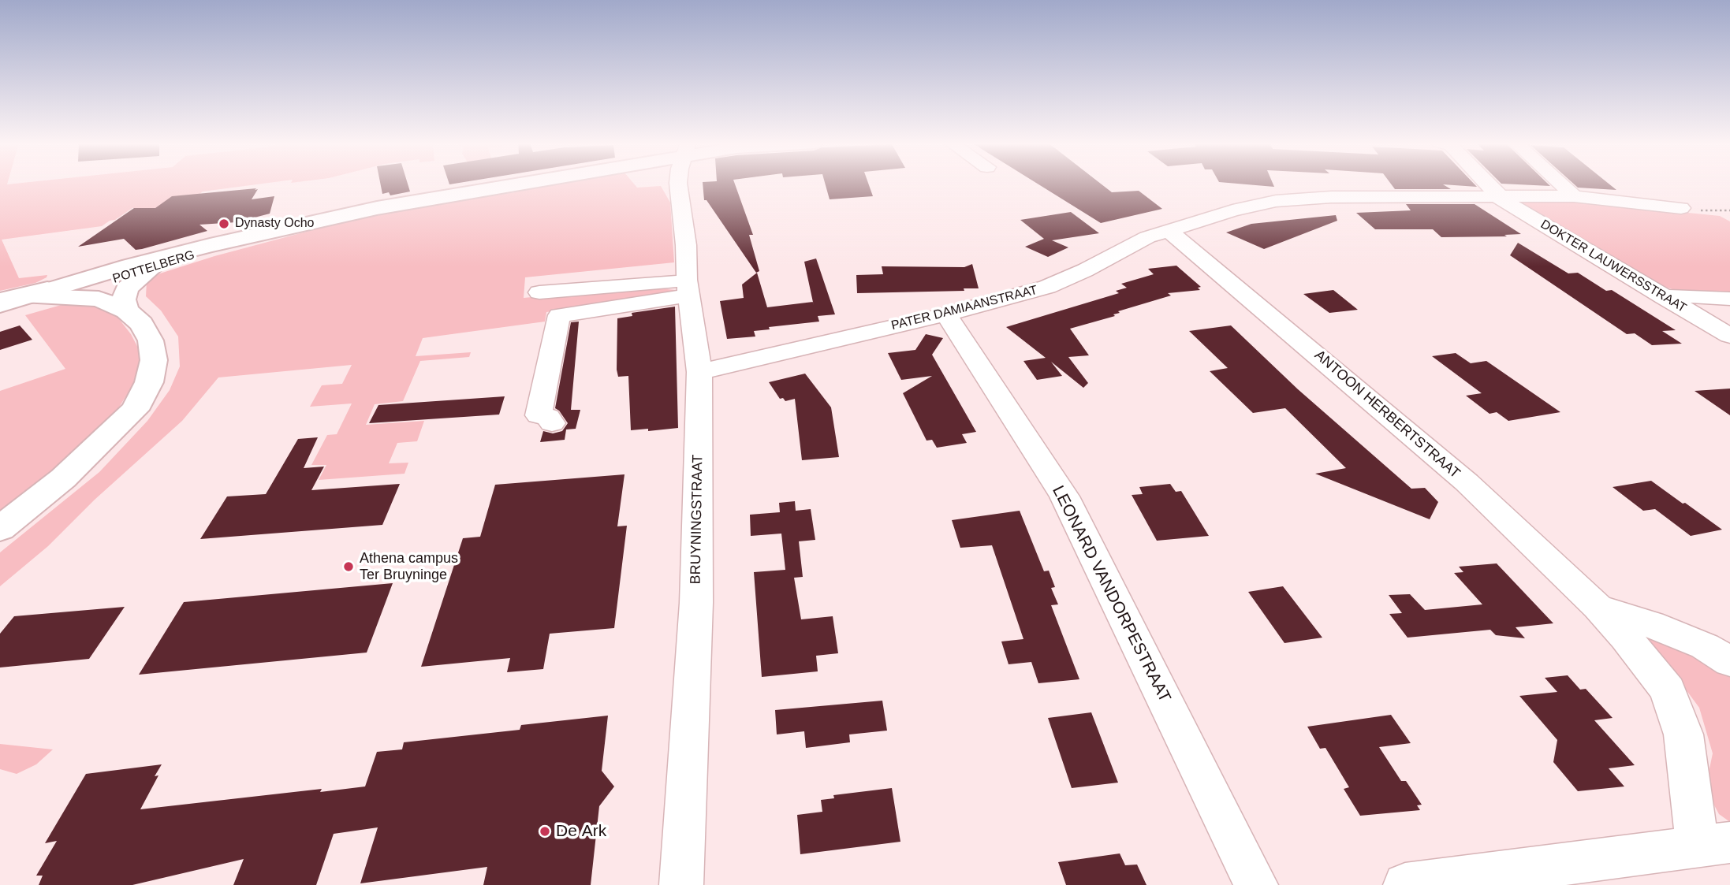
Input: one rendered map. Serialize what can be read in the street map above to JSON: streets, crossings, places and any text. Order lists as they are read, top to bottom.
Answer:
{
  "streets": {
    "main road": ["POTTELBERG"],
    "street": [
      "DOKTER LAUWERSSTRAAT",
      "PATER DAMIAANSTRAAT",
      "ANTOON HERBERTSTRAAT",
      "BRUYNINGSTRAAT",
      "LEONARD VANDORPESTRAAT"
    ]
  },
  "crossings": [
    ["DOKTER LAUWERSSTRAAT", "PATER DAMIAANSTRAAT"],
    ["PATER DAMIAANSTRAAT", "ANTOON HERBERTSTRAAT"],
    ["PATER DAMIAANSTRAAT", "BRUYNINGSTRAAT"],
    ["PATER DAMIAANSTRAAT", "LEONARD VANDORPESTRAAT"]
  ],
  "places": ["Dynasty Ocho", "Athena campus Ter Bruyninge", "De Ark"]
}
